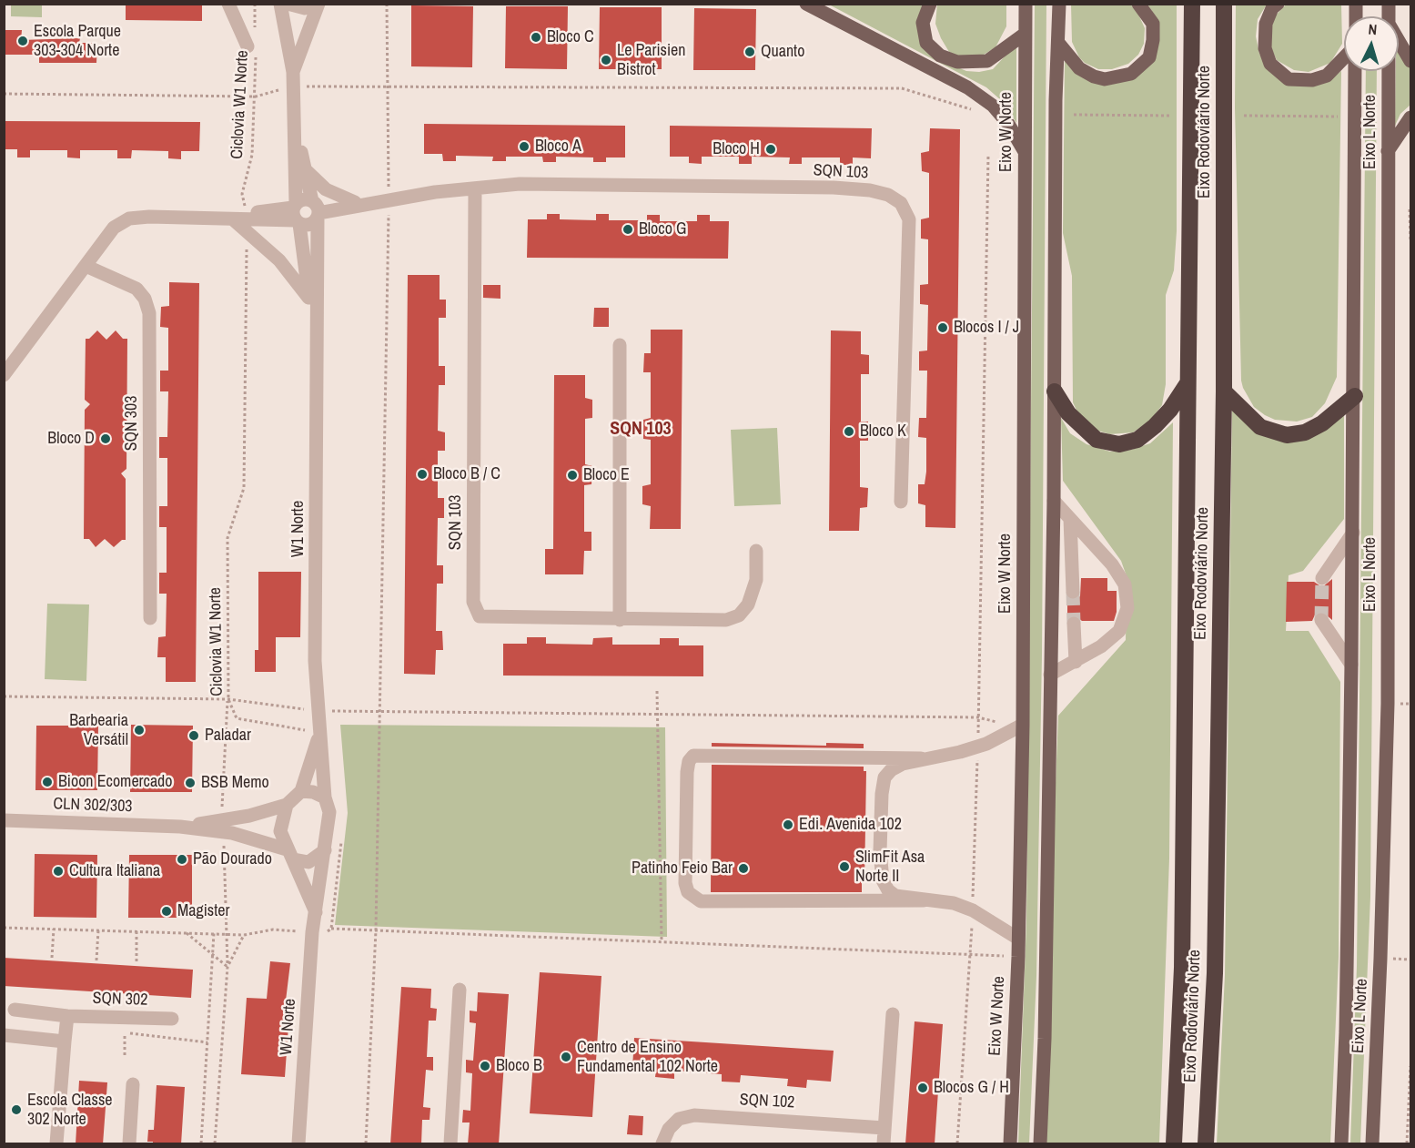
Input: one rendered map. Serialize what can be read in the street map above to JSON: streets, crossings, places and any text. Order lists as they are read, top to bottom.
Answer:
{
  "streets": {
    "highway": ["Eixo Rodoviário Norte"],
    "main road": ["Eixo W Norte", "Eixo L Norte"],
    "street": [
      "SQN 103",
      "SQN 303",
      "W1 Norte",
      "CLN 302/303",
      "SQN 302",
      "SQN 102"
    ],
    "path": ["Ciclovia W1 Norte"]
  },
  "crossings": [
    ["Ciclovia W1 Norte", "W1 Norte"],
    ["SQN 103", "W1 Norte"],
    ["W1 Norte", "CLN 302/303"]
  ],
  "districts": ["SQN 103"],
  "places": [
    "Bloco C",
    "Escola Parque 303-304 Norte",
    "Quanto",
    "Le Parisien Bistrot",
    "Bloco A",
    "Bloco H",
    "Bloco G",
    "Blocos I / J",
    "Bloco K",
    "Bloco D",
    "Bloco B / C",
    "Bloco E",
    "Barbearia Versátil",
    "Paladar",
    "Bioon Ecomercado",
    "BSB Memo",
    "Edi. Avenida 102",
    "Pão Dourado",
    "SlimFit Asa Norte II",
    "Patinho Feio Bar",
    "Cultura Italiana",
    "Magister",
    "Centro de Ensino Fundamental 102 Norte",
    "Bloco B",
    "Blocos G / H",
    "Escola Classe 302 Norte"
  ],
  "north": "top"
}
